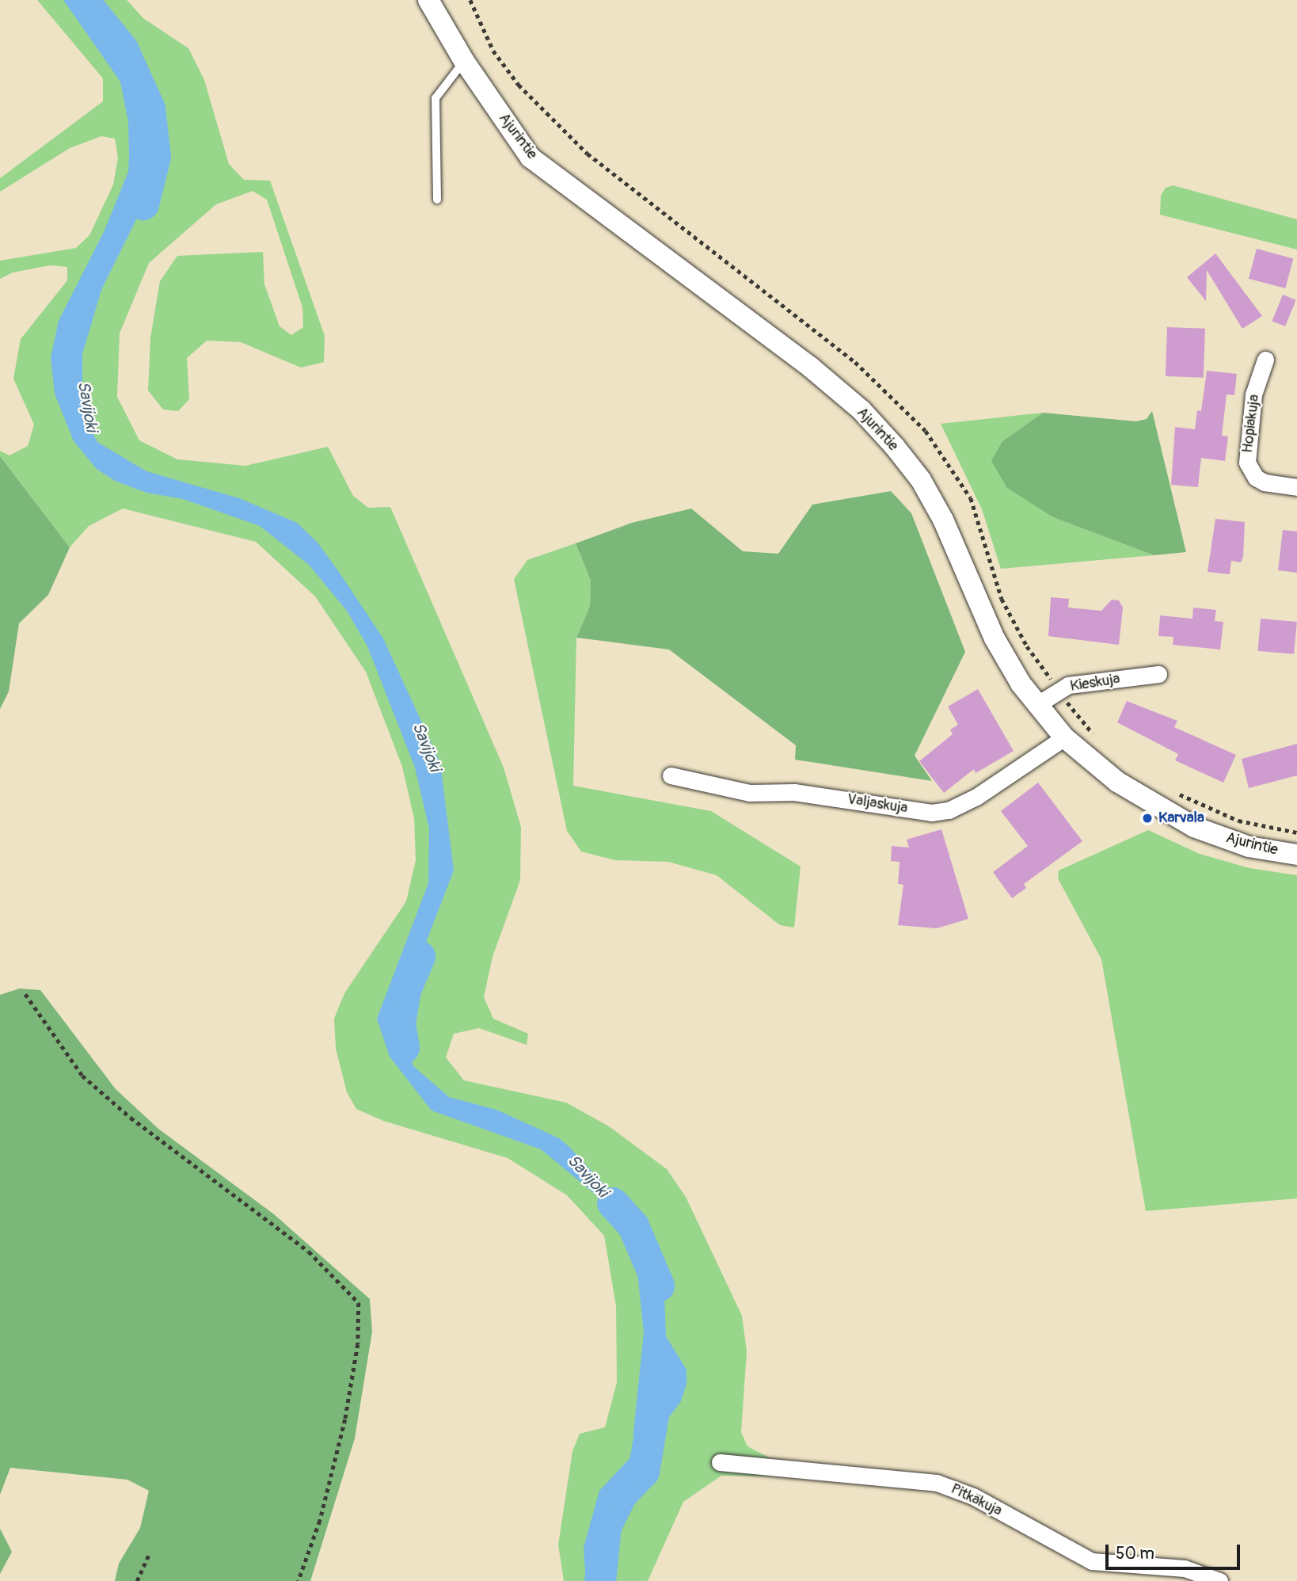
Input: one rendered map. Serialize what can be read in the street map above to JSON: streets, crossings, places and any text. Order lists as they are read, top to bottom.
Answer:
{
  "streets": {
    "street": [
      "Ajurintie",
      "Hopiakuja",
      "Kieskuja",
      "Valjaskuja",
      "Pitkäkuja"
    ]
  },
  "crossings": [
    ["Ajurintie", "Kieskuja"],
    ["Ajurintie", "Valjaskuja"]
  ],
  "water": ["Savijoki"],
  "places": ["Karvala"],
  "scale_bar": "50 m"
}
